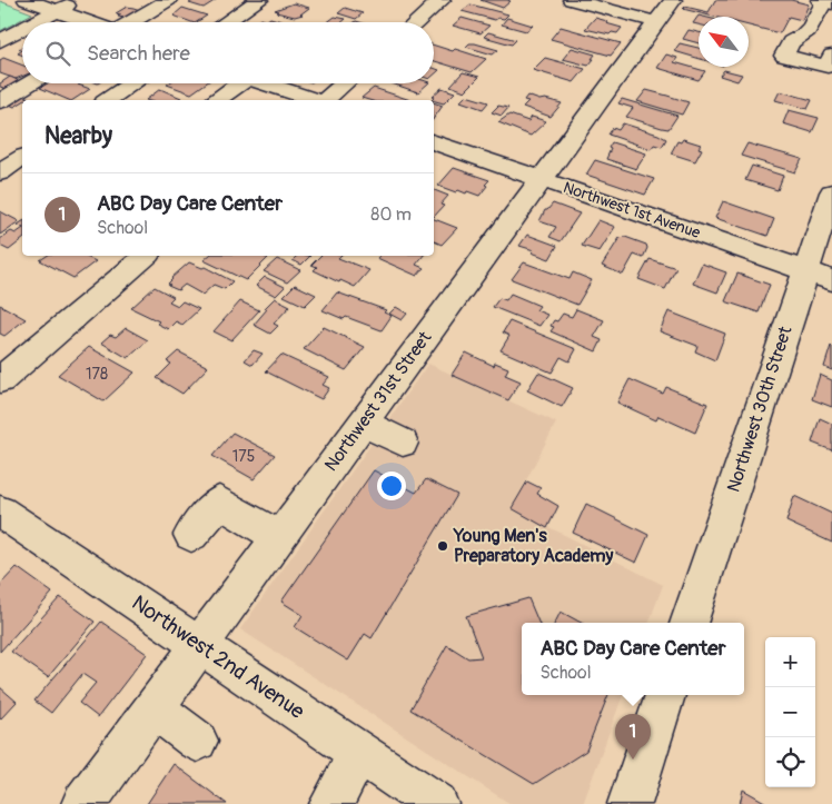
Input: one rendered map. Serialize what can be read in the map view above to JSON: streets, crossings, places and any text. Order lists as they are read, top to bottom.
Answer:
{
  "streets": {
    "street": [
      "Northwest 1st Avenue",
      "Northwest 31st Street",
      "Northwest 30th Street",
      "Northwest 2nd Avenue"
    ]
  },
  "crossings": [
    ["Northwest 1st Avenue", "Northwest 31st Street"],
    ["Northwest 1st Avenue", "Northwest 30th Street"],
    ["Northwest 31st Street", "Northwest 2nd Avenue"]
  ],
  "places": ["Young Men's Preparatory Academy"],
  "house_numbers": ["178", "175"],
  "north": "top left",
  "page": {
    "search": "Search here",
    "heading": "Nearby",
    "list": [
      {
        "mark": "1",
        "name": "ABC Day Care Center",
        "note": "School",
        "value": "80 m"
      }
    ],
    "popup": ["ABC Day Care Center", "School"],
    "map_buttons": ["+", "−"],
    "pins": "1"
  }
}
